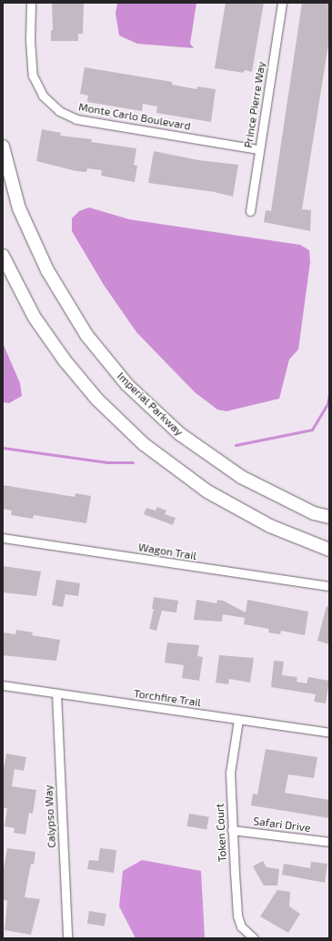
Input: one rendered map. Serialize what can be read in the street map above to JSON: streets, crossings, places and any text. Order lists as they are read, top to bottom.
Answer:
{
  "streets": {
    "main road": ["Imperial Parkway"],
    "street": [
      "Prince Pierre Way",
      "Monte Carlo Boulevard",
      "Wagon Trail",
      "Torchfire Trail",
      "Calypso Way",
      "Safari Drive",
      "Token Court"
    ]
  },
  "crossings": [
    ["Prince Pierre Way", "Monte Carlo Boulevard"],
    ["Torchfire Trail", "Calypso Way"],
    ["Torchfire Trail", "Token Court"],
    ["Safari Drive", "Token Court"]
  ]
}
